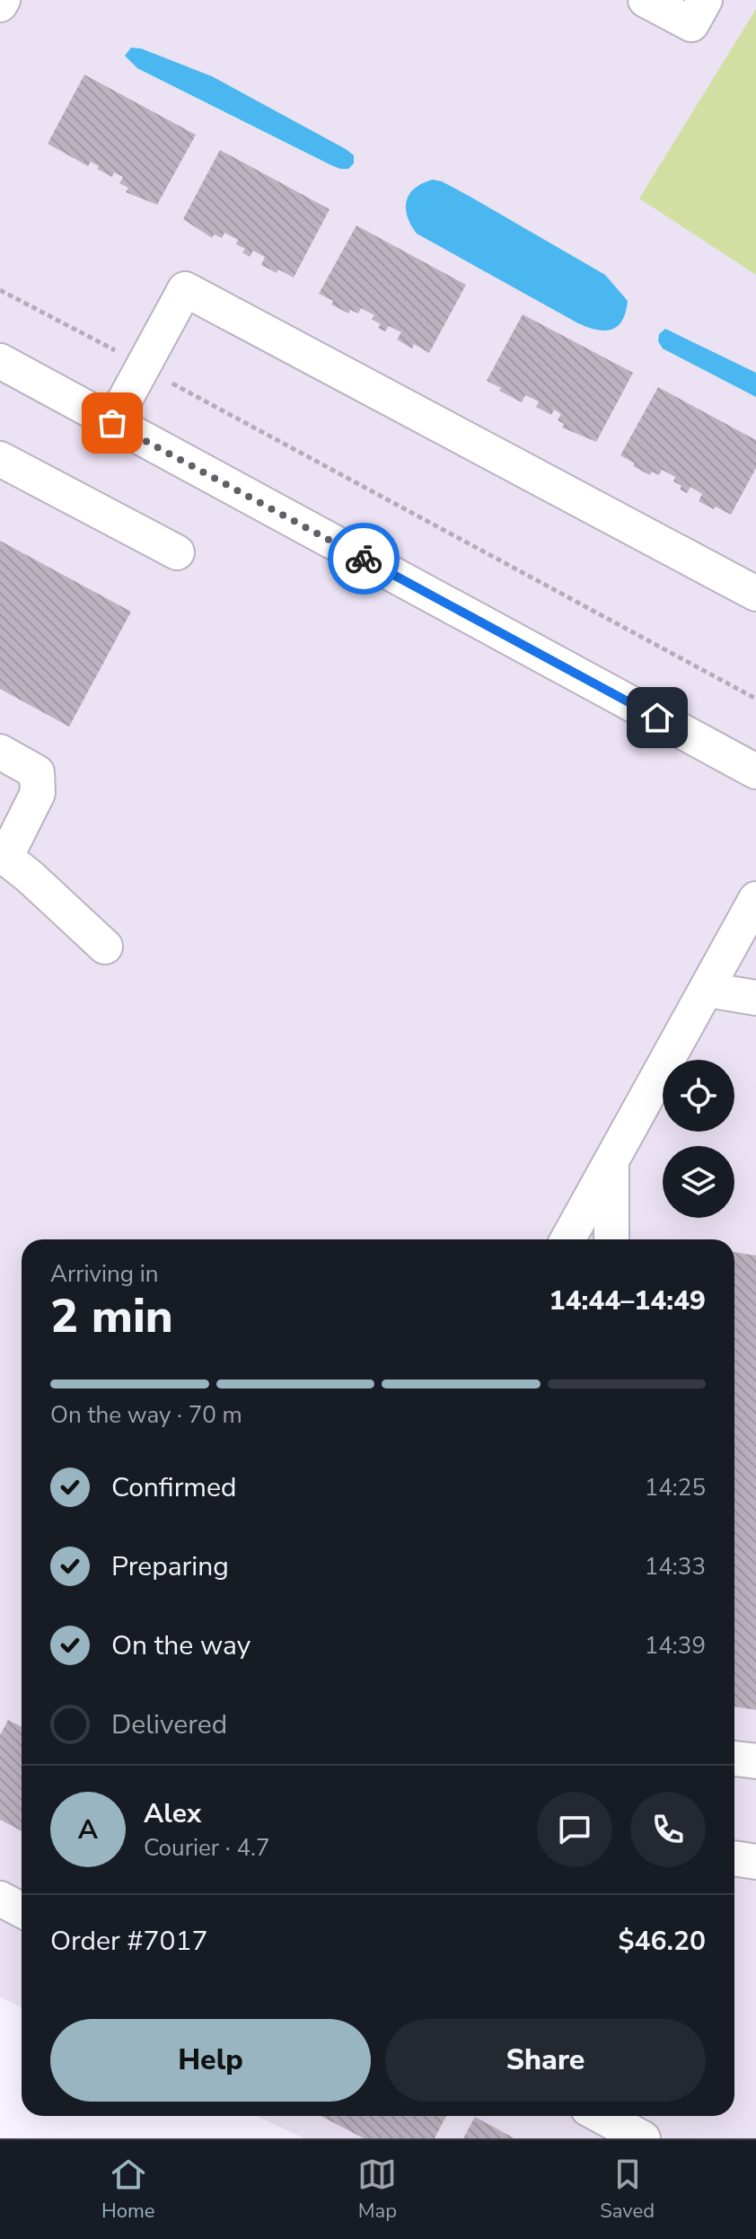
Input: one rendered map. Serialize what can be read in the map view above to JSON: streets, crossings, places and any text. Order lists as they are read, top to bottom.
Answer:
{
  "page": {
    "heading": ["2 min", "Arriving in", "14:44–14:49"],
    "panel": [
      "Alex",
      "Courier · 4.7",
      "Order #7017",
      "$46.20"
    ],
    "bar": "On the way · 70 m",
    "list": [
      ["Confirmed", "14:25"],
      ["Preparing", "14:33"],
      ["On the way", "14:39"],
      "Delivered"
    ],
    "round": "A",
    "buttons": ["Help", "Share"],
    "tabs": ["Home", "Map", "Saved"]
  }
}
